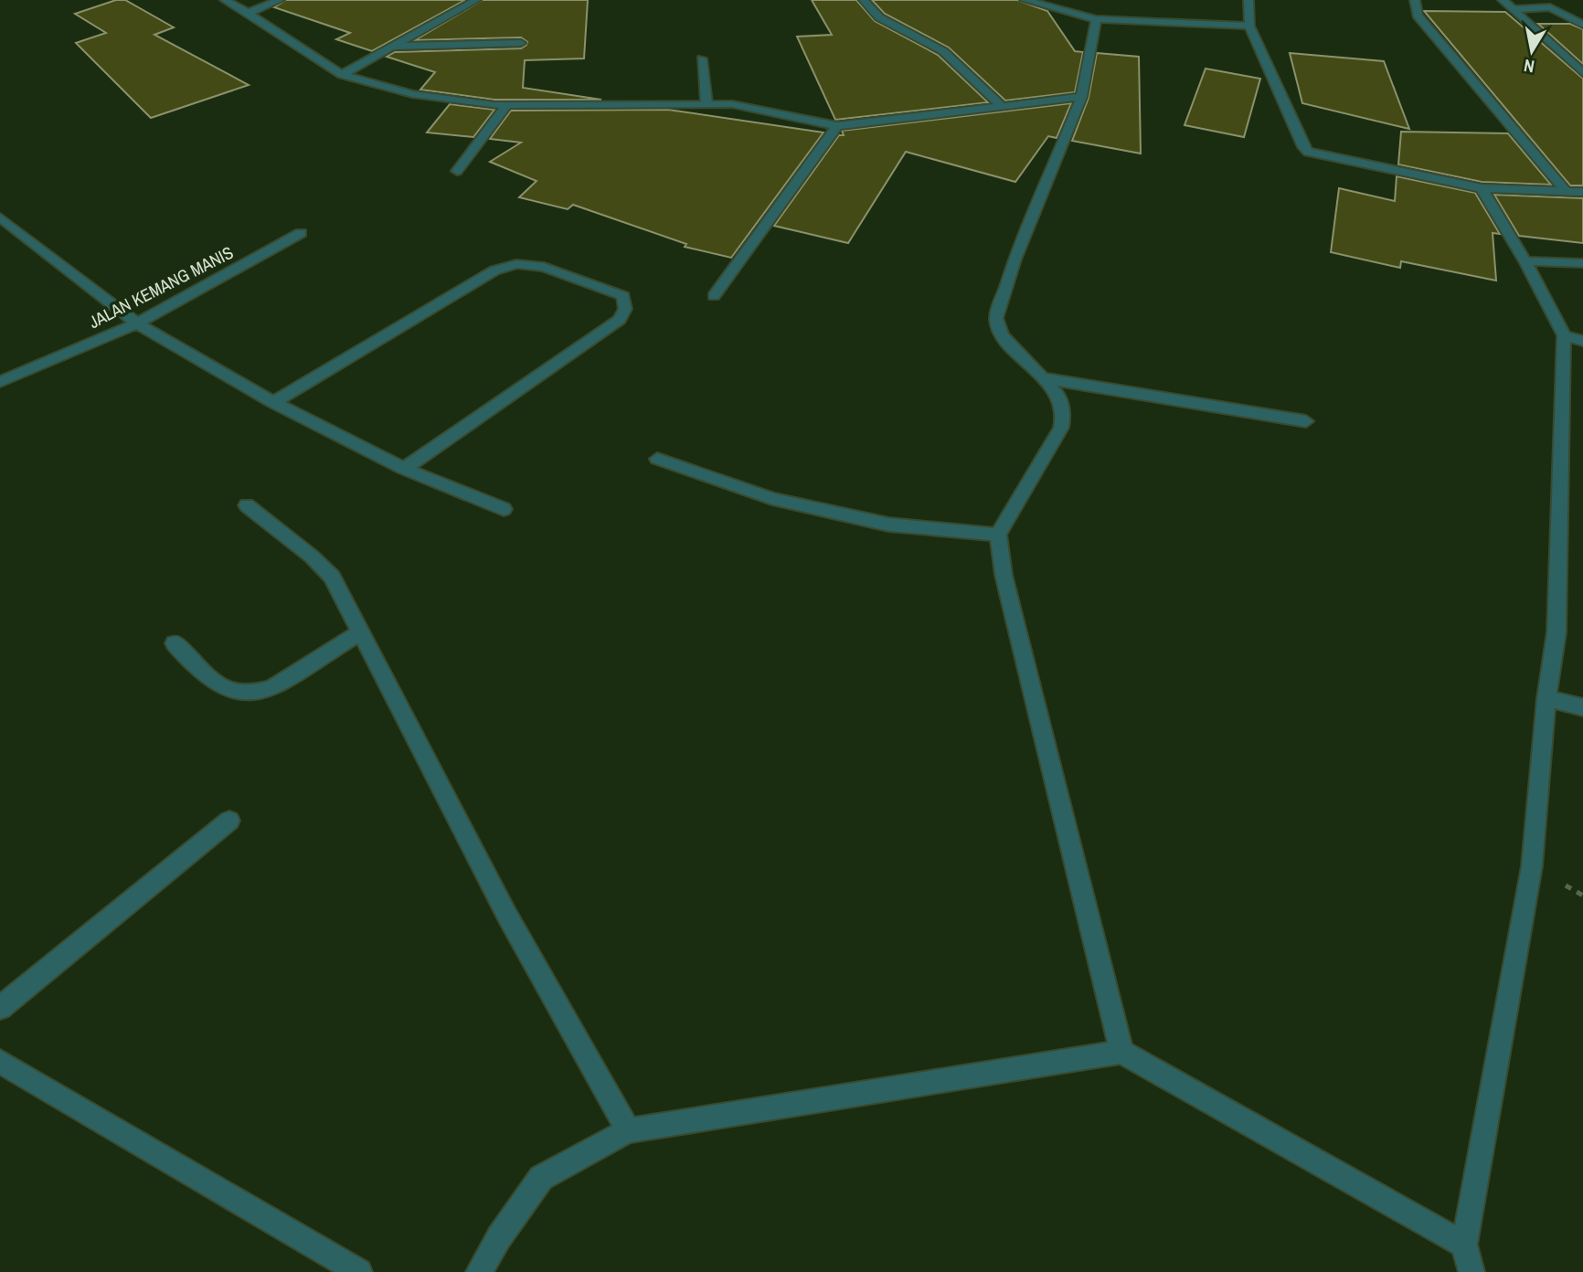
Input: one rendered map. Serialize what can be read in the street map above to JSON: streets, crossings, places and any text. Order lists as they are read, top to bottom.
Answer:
{
  "streets": {
    "street": ["JALAN KEMANG MANIS"]
  },
  "north": "bottom"
}
